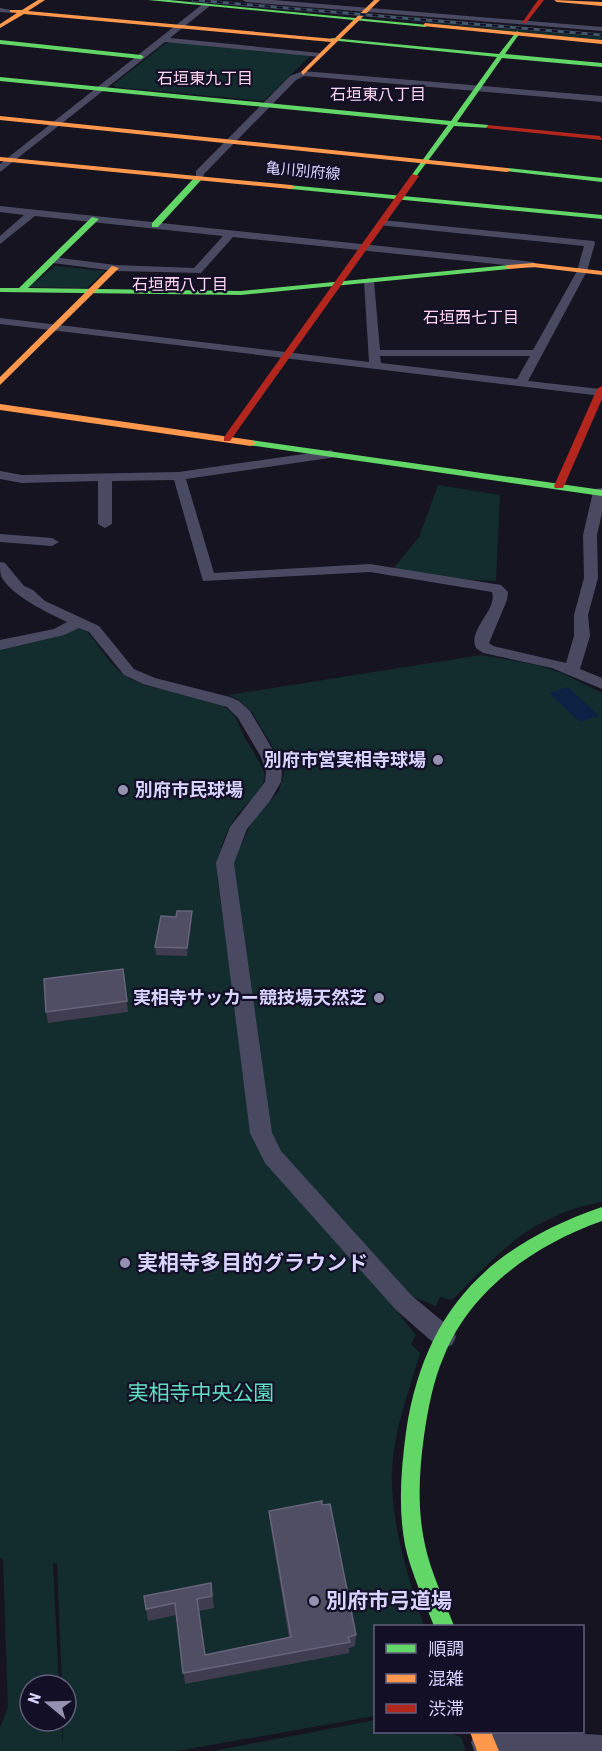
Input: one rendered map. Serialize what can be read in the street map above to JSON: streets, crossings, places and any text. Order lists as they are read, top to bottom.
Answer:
{
  "streets": {
    "main road": ["亀川別府線"]
  },
  "districts": [
    "石垣東九丁目",
    "石垣東八丁目",
    "石垣西八丁目",
    "石垣西七丁目"
  ],
  "parks": ["実相寺中央公園"],
  "places": [
    "別府市営実相寺球場",
    "別府市民球場",
    "実相寺サッカー競技場天然芝",
    "実相寺多目的グラウンド",
    "別府市弓道場"
  ],
  "legend": ["順調", "混雑", "渋滞"],
  "north": "left"
}
